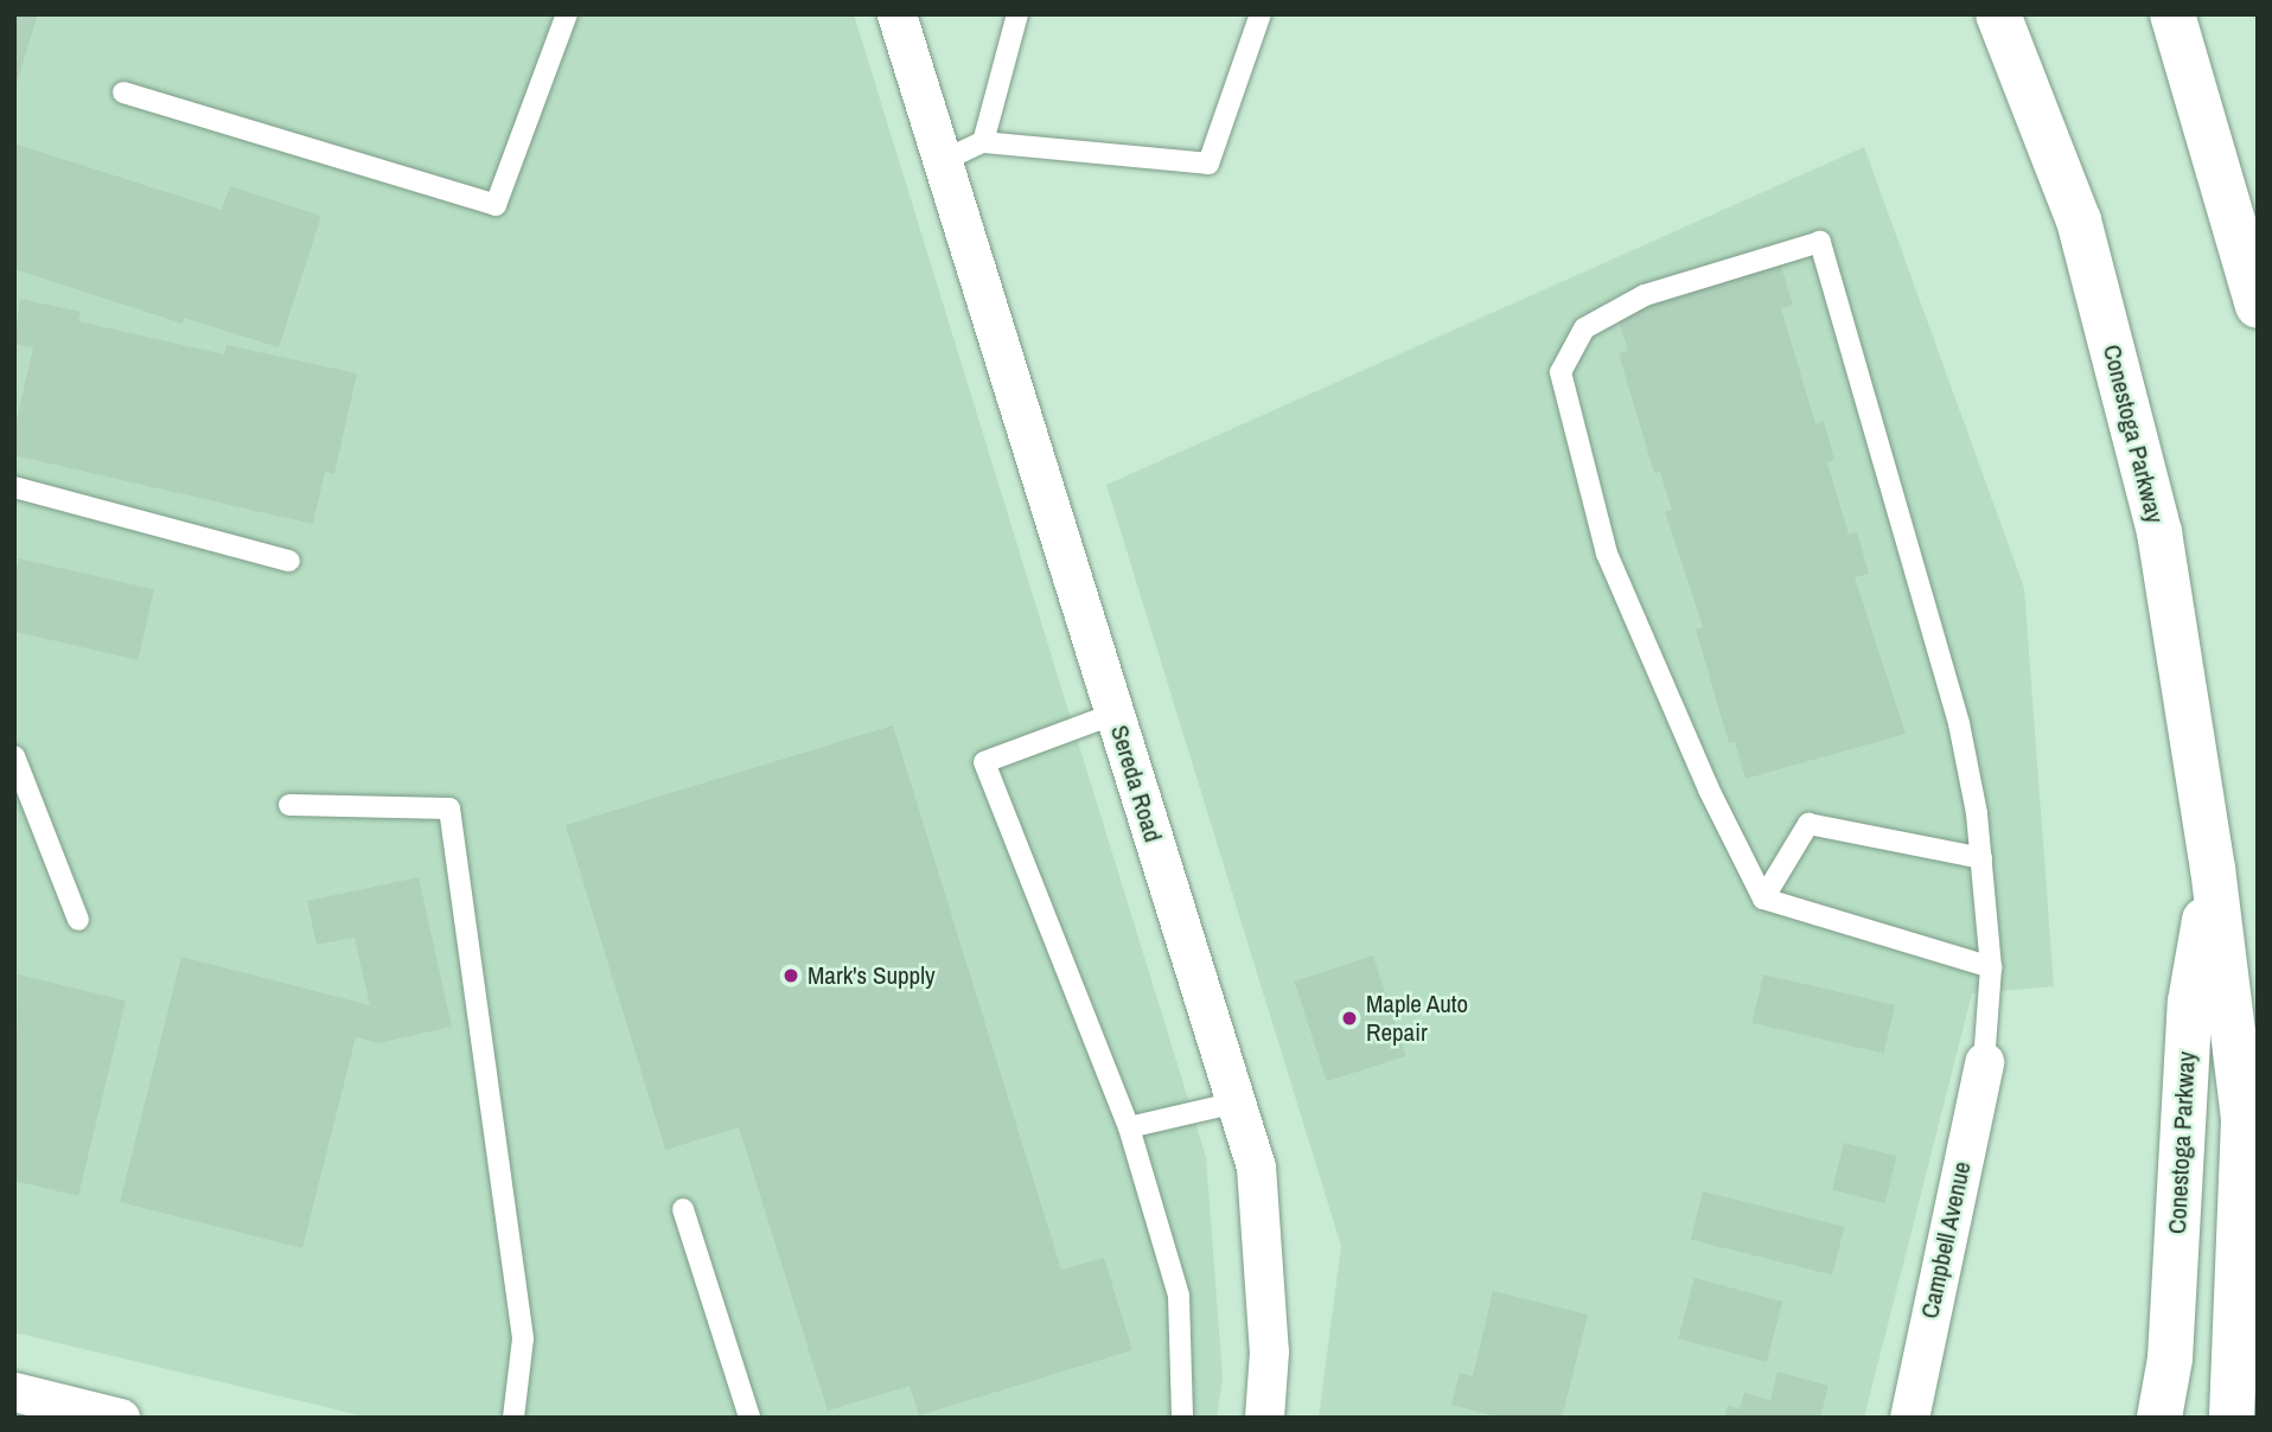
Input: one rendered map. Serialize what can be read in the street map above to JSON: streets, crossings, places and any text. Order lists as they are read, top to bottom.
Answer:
{
  "streets": {
    "highway": ["Conestoga Parkway"],
    "street": ["Sereda Road", "Campbell Avenue"]
  },
  "places": ["Mark's Supply", "Maple Auto Repair"]
}
